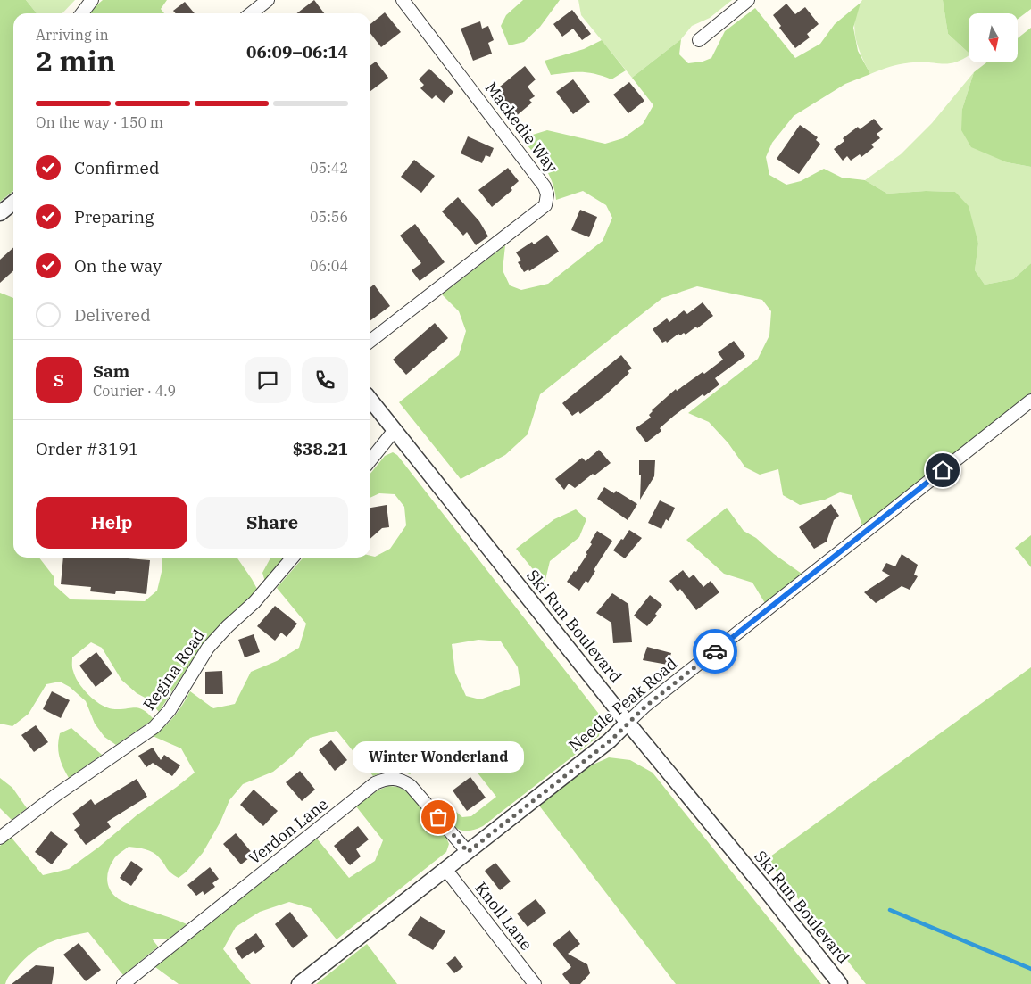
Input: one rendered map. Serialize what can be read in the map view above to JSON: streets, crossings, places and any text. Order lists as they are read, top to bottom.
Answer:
{
  "streets": {
    "street": [
      "Mackedie Way",
      "Ski Run Boulevard",
      "Regina Road",
      "Needle Peak Road",
      "Verdon Lane",
      "Knoll Lane"
    ]
  },
  "crossings": [
    ["Ski Run Boulevard", "Needle Peak Road"],
    ["Needle Peak Road", "Verdon Lane"],
    ["Needle Peak Road", "Knoll Lane"]
  ],
  "places": ["Winter Wonderland"],
  "north": "bottom",
  "page": {
    "heading": ["2 min", "Arriving in", "06:09–06:14"],
    "panel": [
      "Sam",
      "Courier · 4.9",
      "Order #3191",
      "$38.21"
    ],
    "bar": "On the way · 150 m",
    "list": [
      ["Confirmed", "05:42"],
      ["Preparing", "05:56"],
      ["On the way", "06:04"],
      "Delivered"
    ],
    "round": "S",
    "buttons": ["Help", "Share"],
    "bubble": "Winter Wonderland"
  }
}
